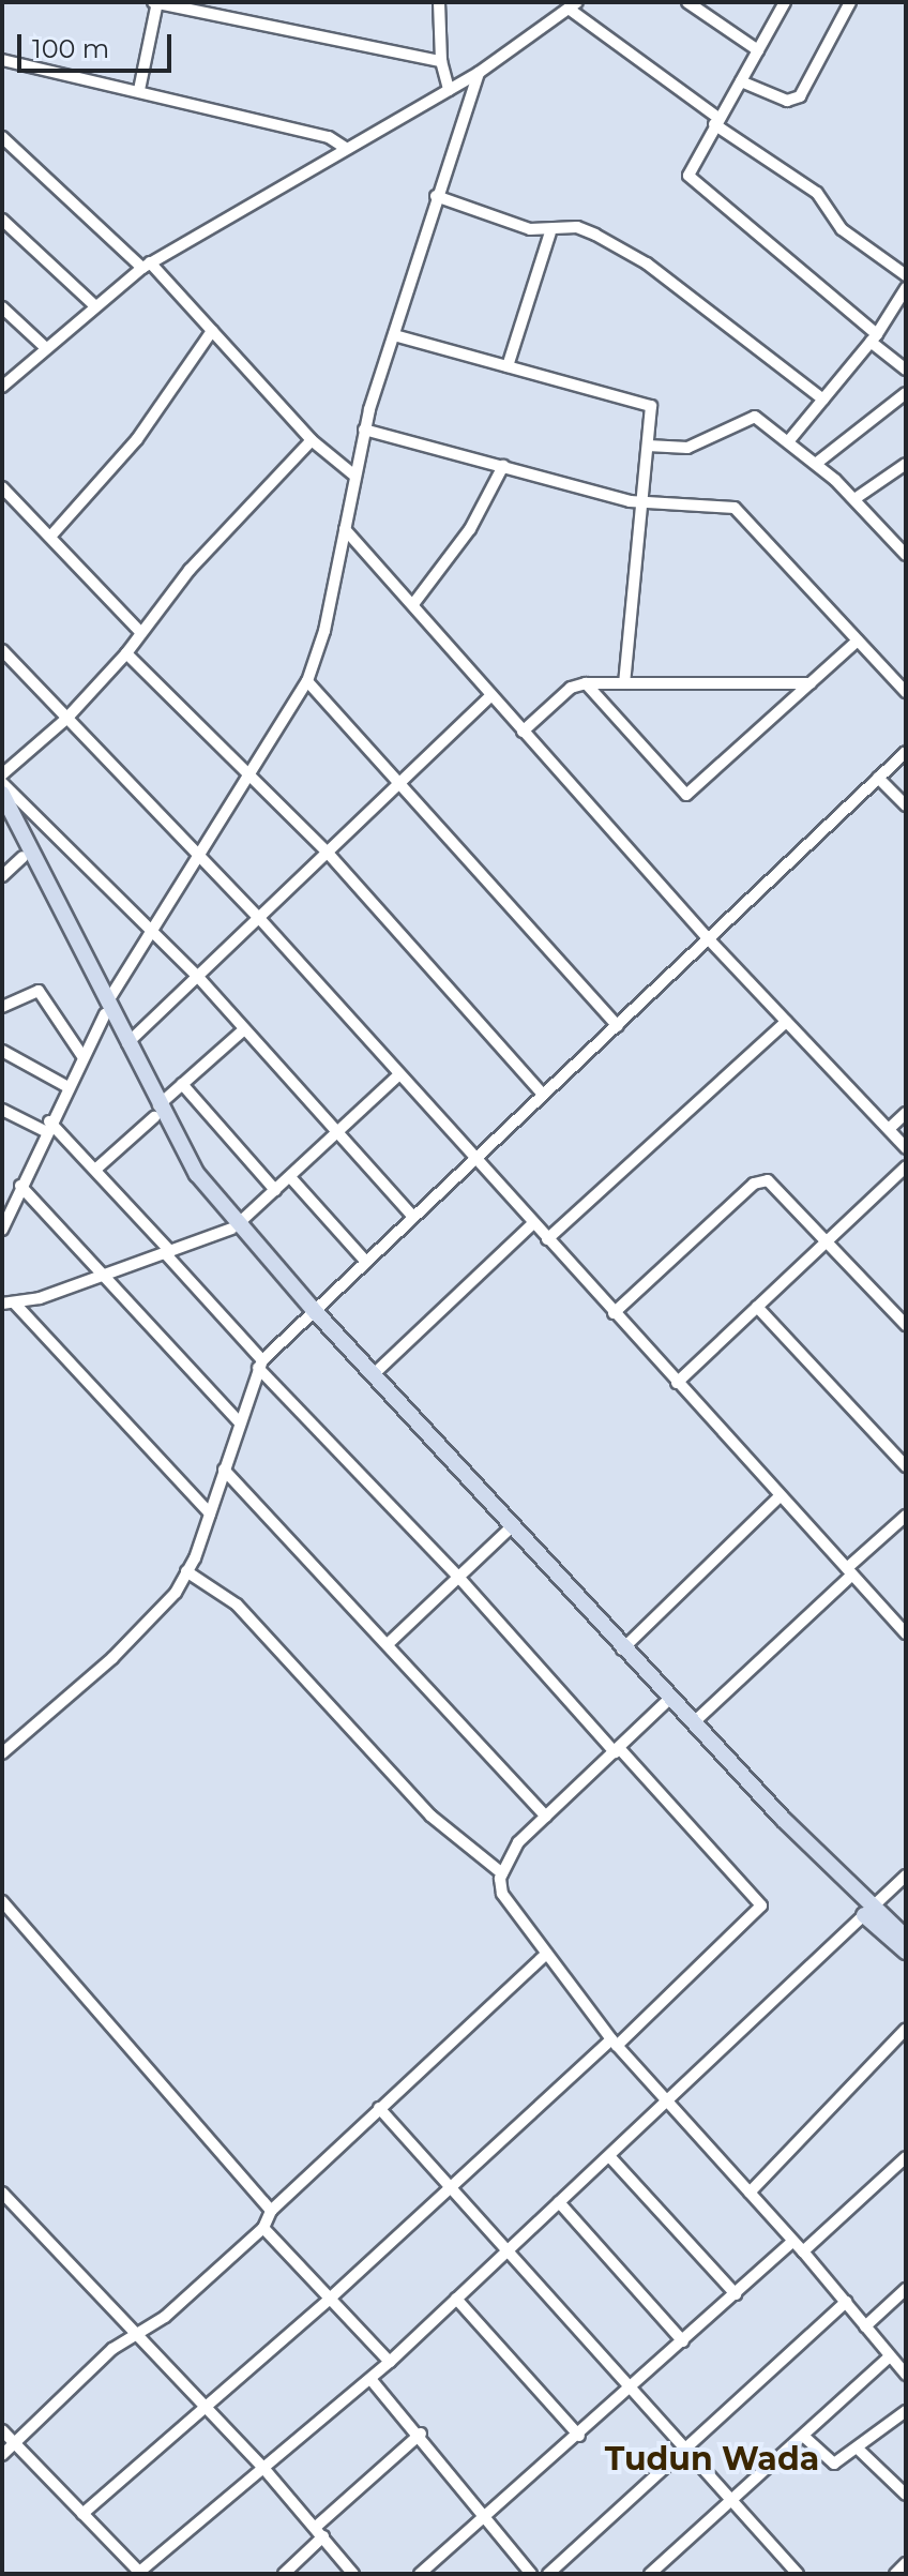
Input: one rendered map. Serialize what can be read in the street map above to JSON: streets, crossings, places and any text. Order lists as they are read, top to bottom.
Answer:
{
  "districts": ["Tudun Wada"],
  "scale_bar": "100 m"
}
